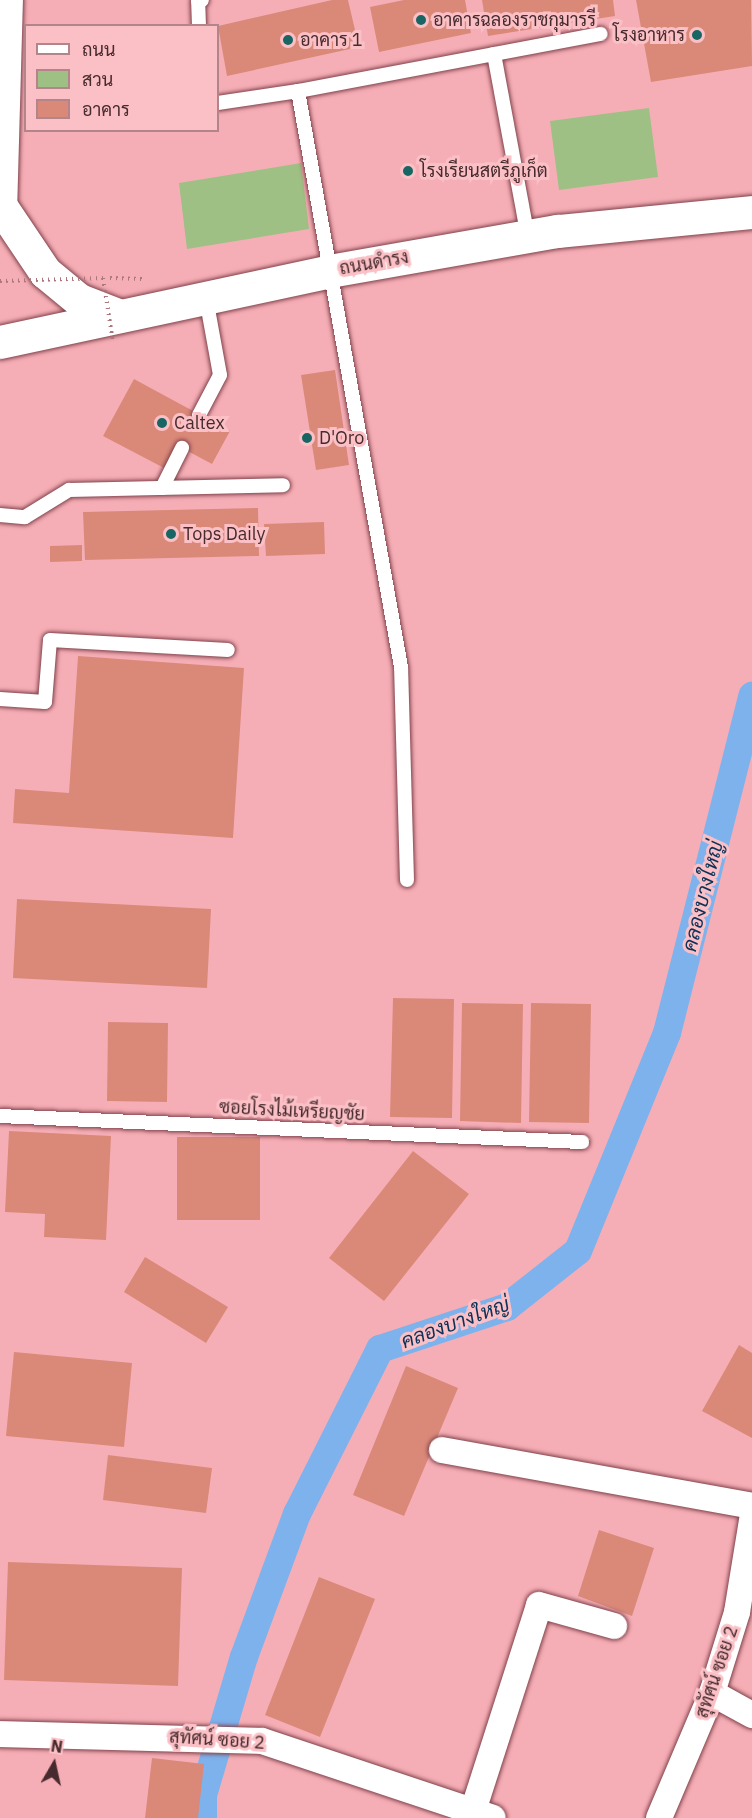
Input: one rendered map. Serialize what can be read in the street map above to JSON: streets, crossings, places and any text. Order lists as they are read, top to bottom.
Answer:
{
  "streets": {
    "street": ["ถนนดำรง", "สุทัศน์ ซอย 2"],
    "lane": ["ซอยโรงไม้เหรียญชัย"]
  },
  "water": ["คลองบางใหญ่"],
  "places": [
    "อาคารฉลองราชกุมารรี",
    "โรงอาหาร",
    "อาคาร 1",
    "โรงเรียนสตรีภูเก็ต",
    "Caltex",
    "D'Oro",
    "Tops Daily"
  ],
  "legend": ["ถนน", "สวน", "อาคาร"],
  "north": "top"
}
